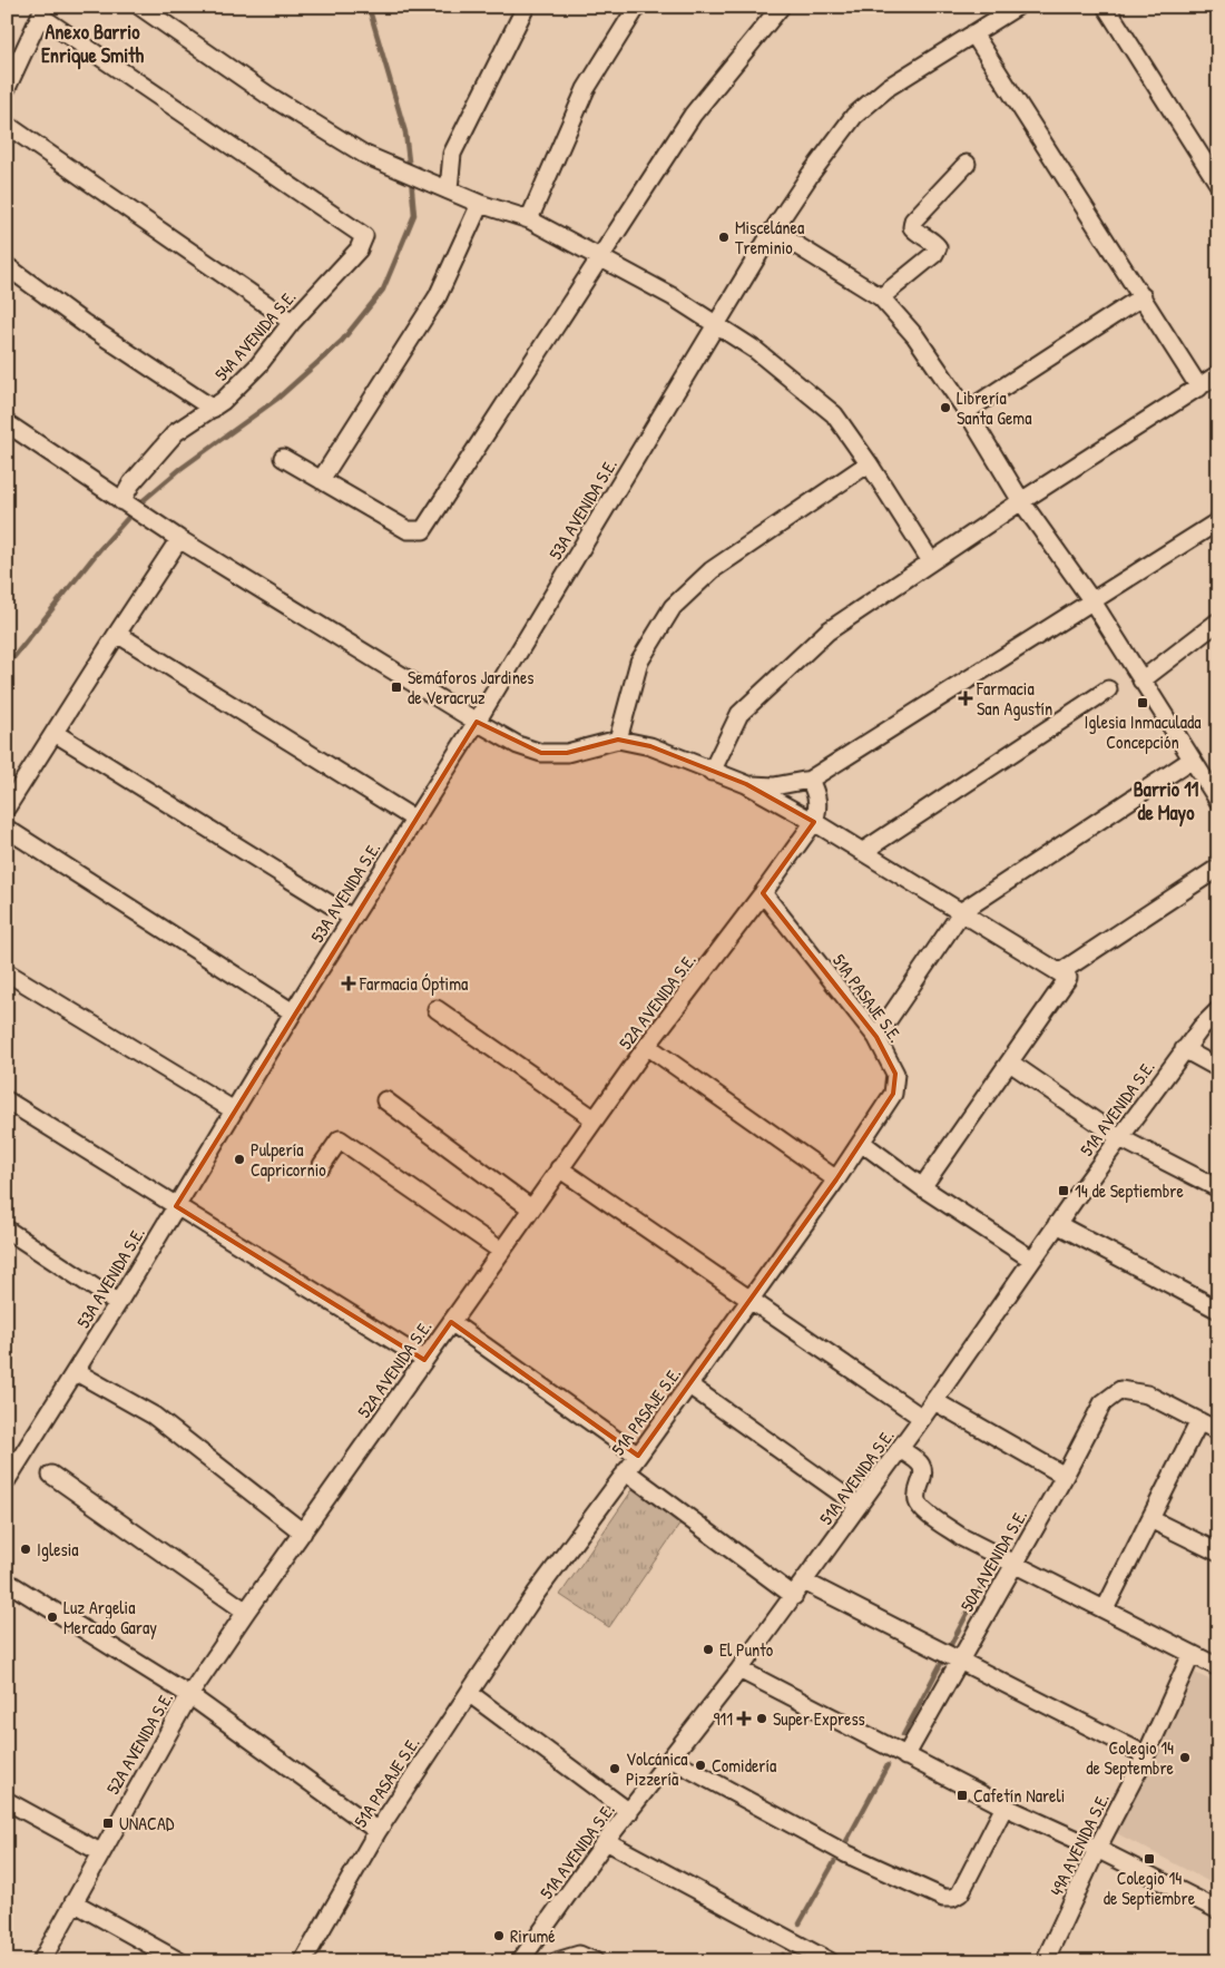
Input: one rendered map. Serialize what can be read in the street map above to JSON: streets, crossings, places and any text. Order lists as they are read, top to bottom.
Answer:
{
  "streets": {
    "street": [
      "54A AVENIDA S.E.",
      "53A AVENIDA S.E.",
      "51A PASAJE S.E.",
      "52A AVENIDA S.E.",
      "51A AVENIDA S.E.",
      "50A AVENIDA S.E.",
      "49A AVENIDA S.E."
    ]
  },
  "crossings": [
    ["51A PASAJE S.E.", "52A AVENIDA S.E."]
  ],
  "districts": ["Anexo Barrio Enrique Smith", "Barrio 11 de Mayo"],
  "places": {
    "other": [
      "Miscelánea Treminio",
      "Librería Santa Gema",
      "Pulpería Capricornio",
      "Iglesia",
      "Luz Argelia Mercado Garay",
      "El Punto",
      "Super Express",
      "Colegio 14 de Septembre",
      "Comidería",
      "Volcánica Pizzería",
      "Rirumé"
    ],
    "transit": [
      "Semáforos Jardines de Veracruz",
      "Iglesia Inmaculada Concepción",
      "14 de Septiembre",
      "Cafetín Nareli",
      "UNACAD",
      "Colegio 14 de Septiembre"
    ],
    "health": ["Farmacia San Agustín", "Farmacia Óptima", "911"]
  }
}
